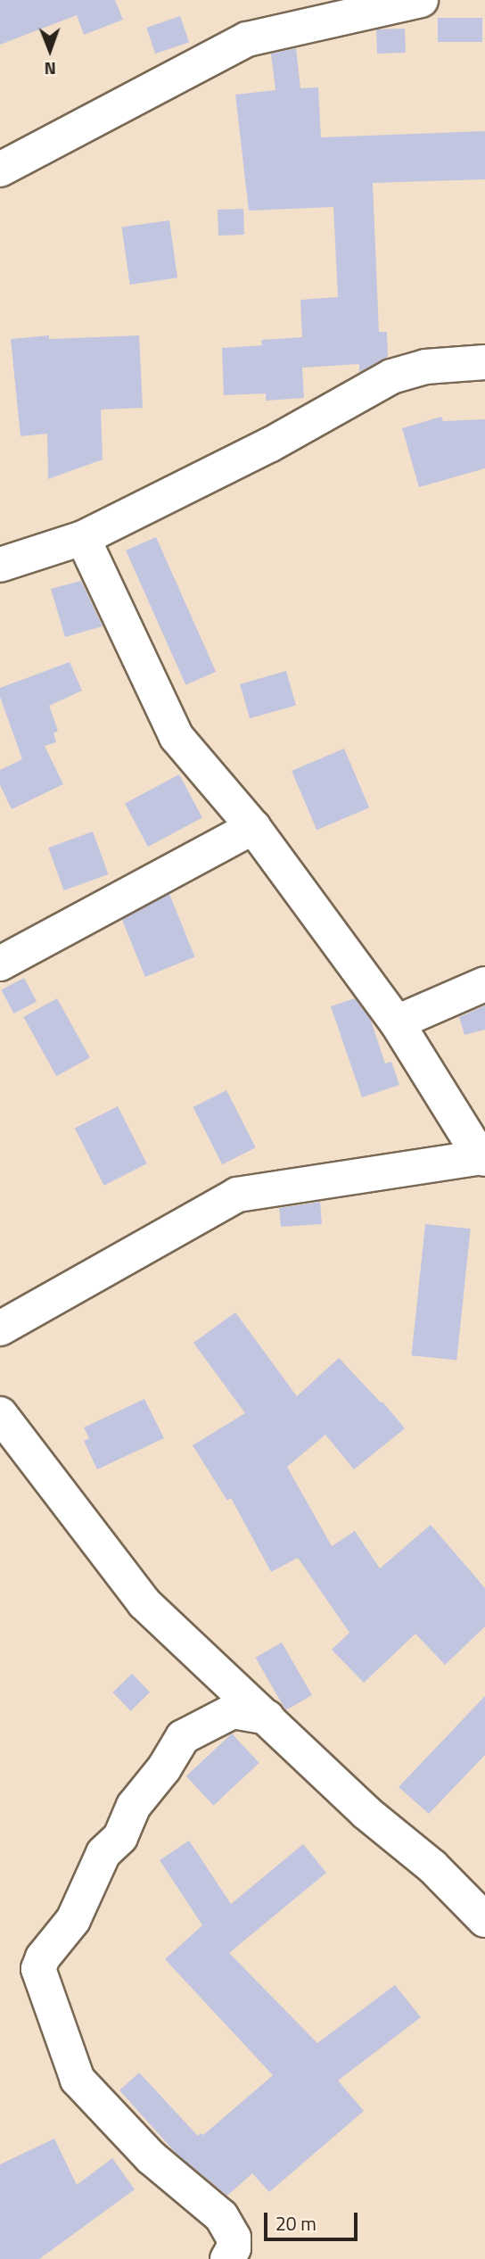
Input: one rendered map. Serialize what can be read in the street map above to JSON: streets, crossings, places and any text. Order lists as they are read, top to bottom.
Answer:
{
  "scale_bar": "20 m",
  "north": "bottom"
}
